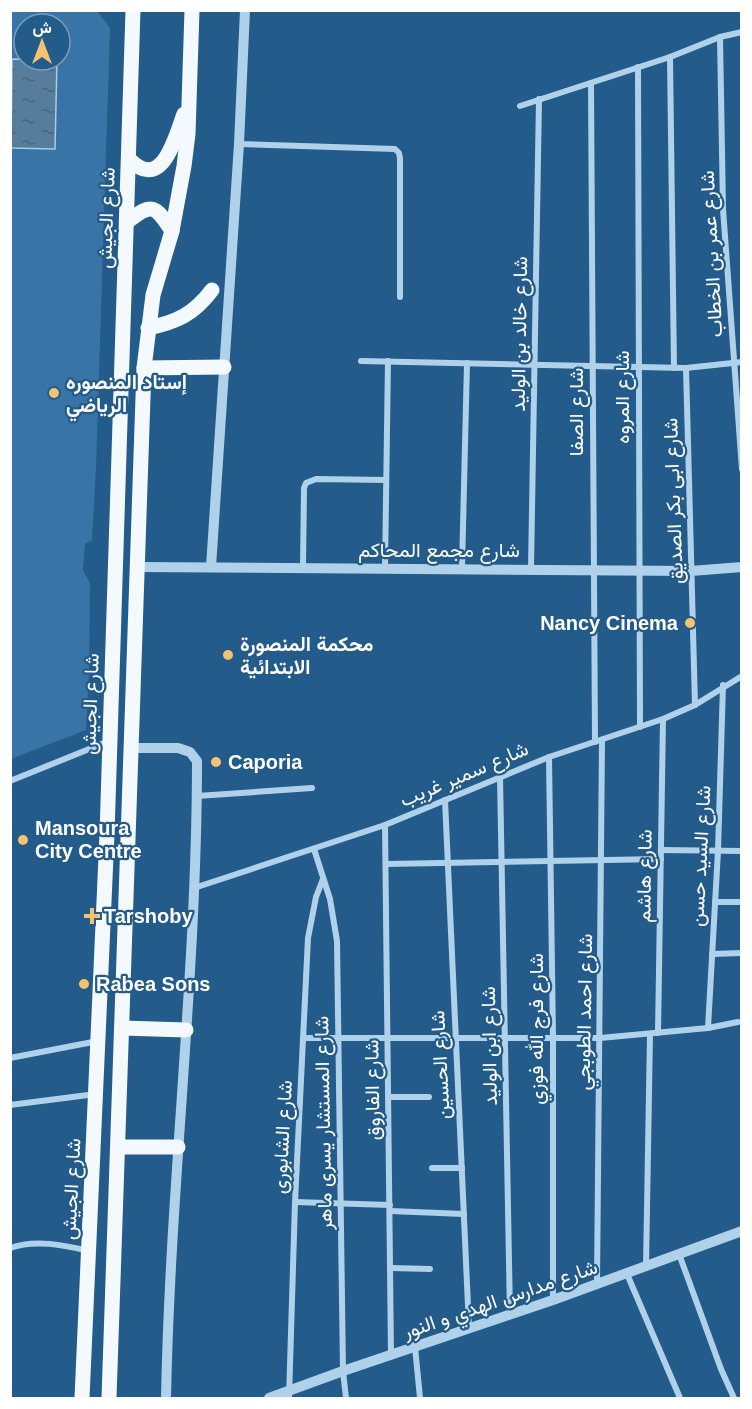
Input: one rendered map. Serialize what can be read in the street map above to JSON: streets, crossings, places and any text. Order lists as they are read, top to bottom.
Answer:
{
  "streets": {
    "main road": ["شارع الجيش"],
    "street": [
      "شارع عمر بن الخطاب",
      "شارع خالد بن الوليد",
      "شارع المروه",
      "شارع الصفا",
      "شارع ابى بكر الصديق",
      "شارع مجمع المحاكم",
      "شارع سمير غريب",
      "شارع السيد حسن",
      "شارع هاشم",
      "شارع احمد الطوبجي",
      "شارع فرج الله فوزي",
      "شارع ابن الوليد",
      "شارع الحسين",
      "شارع الفاروق",
      "شارع المستشار يسرى ماهر",
      "شارع الشابورى",
      "شارع مدارس الهدي و النور"
    ]
  },
  "crossings": [
    ["شارع خالد بن الوليد", "شارع مجمع المحاكم"],
    ["شارع المروه", "شارع مجمع المحاكم"],
    ["شارع المروه", "شارع سمير غريب"],
    ["شارع الصفا", "شارع مجمع المحاكم"],
    ["شارع الصفا", "شارع سمير غريب"],
    ["شارع ابى بكر الصديق", "شارع مجمع المحاكم"],
    ["شارع ابى بكر الصديق", "شارع سمير غريب"],
    ["شارع سمير غريب", "شارع السيد حسن"],
    ["شارع سمير غريب", "شارع هاشم"],
    ["شارع سمير غريب", "شارع احمد الطوبجي"],
    ["شارع سمير غريب", "شارع فرج الله فوزي"],
    ["شارع سمير غريب", "شارع ابن الوليد"],
    ["شارع سمير غريب", "شارع الحسين"],
    ["شارع سمير غريب", "شارع الفاروق"],
    ["شارع سمير غريب", "شارع المستشار يسرى ماهر"],
    ["شارع هاشم", "شارع مدارس الهدي و النور"],
    ["شارع احمد الطوبجي", "شارع مدارس الهدي و النور"],
    ["شارع فرج الله فوزي", "شارع مدارس الهدي و النور"],
    ["شارع ابن الوليد", "شارع مدارس الهدي و النور"],
    ["شارع الحسين", "شارع مدارس الهدي و النور"],
    ["شارع الفاروق", "شارع مدارس الهدي و النور"],
    ["شارع المستشار يسرى ماهر", "شارع الشابورى"],
    ["شارع المستشار يسرى ماهر", "شارع مدارس الهدي و النور"],
    ["شارع الشابورى", "شارع مدارس الهدي و النور"]
  ],
  "places": {
    "other": [
      "إستاد المنصوره الرياضي",
      "Nancy Cinema",
      "محكمة المنصورة الابتدائية",
      "Caporia",
      "Mansoura City Centre",
      "Rabea Sons"
    ],
    "health": ["Tarshoby"]
  },
  "north": "top"
}
